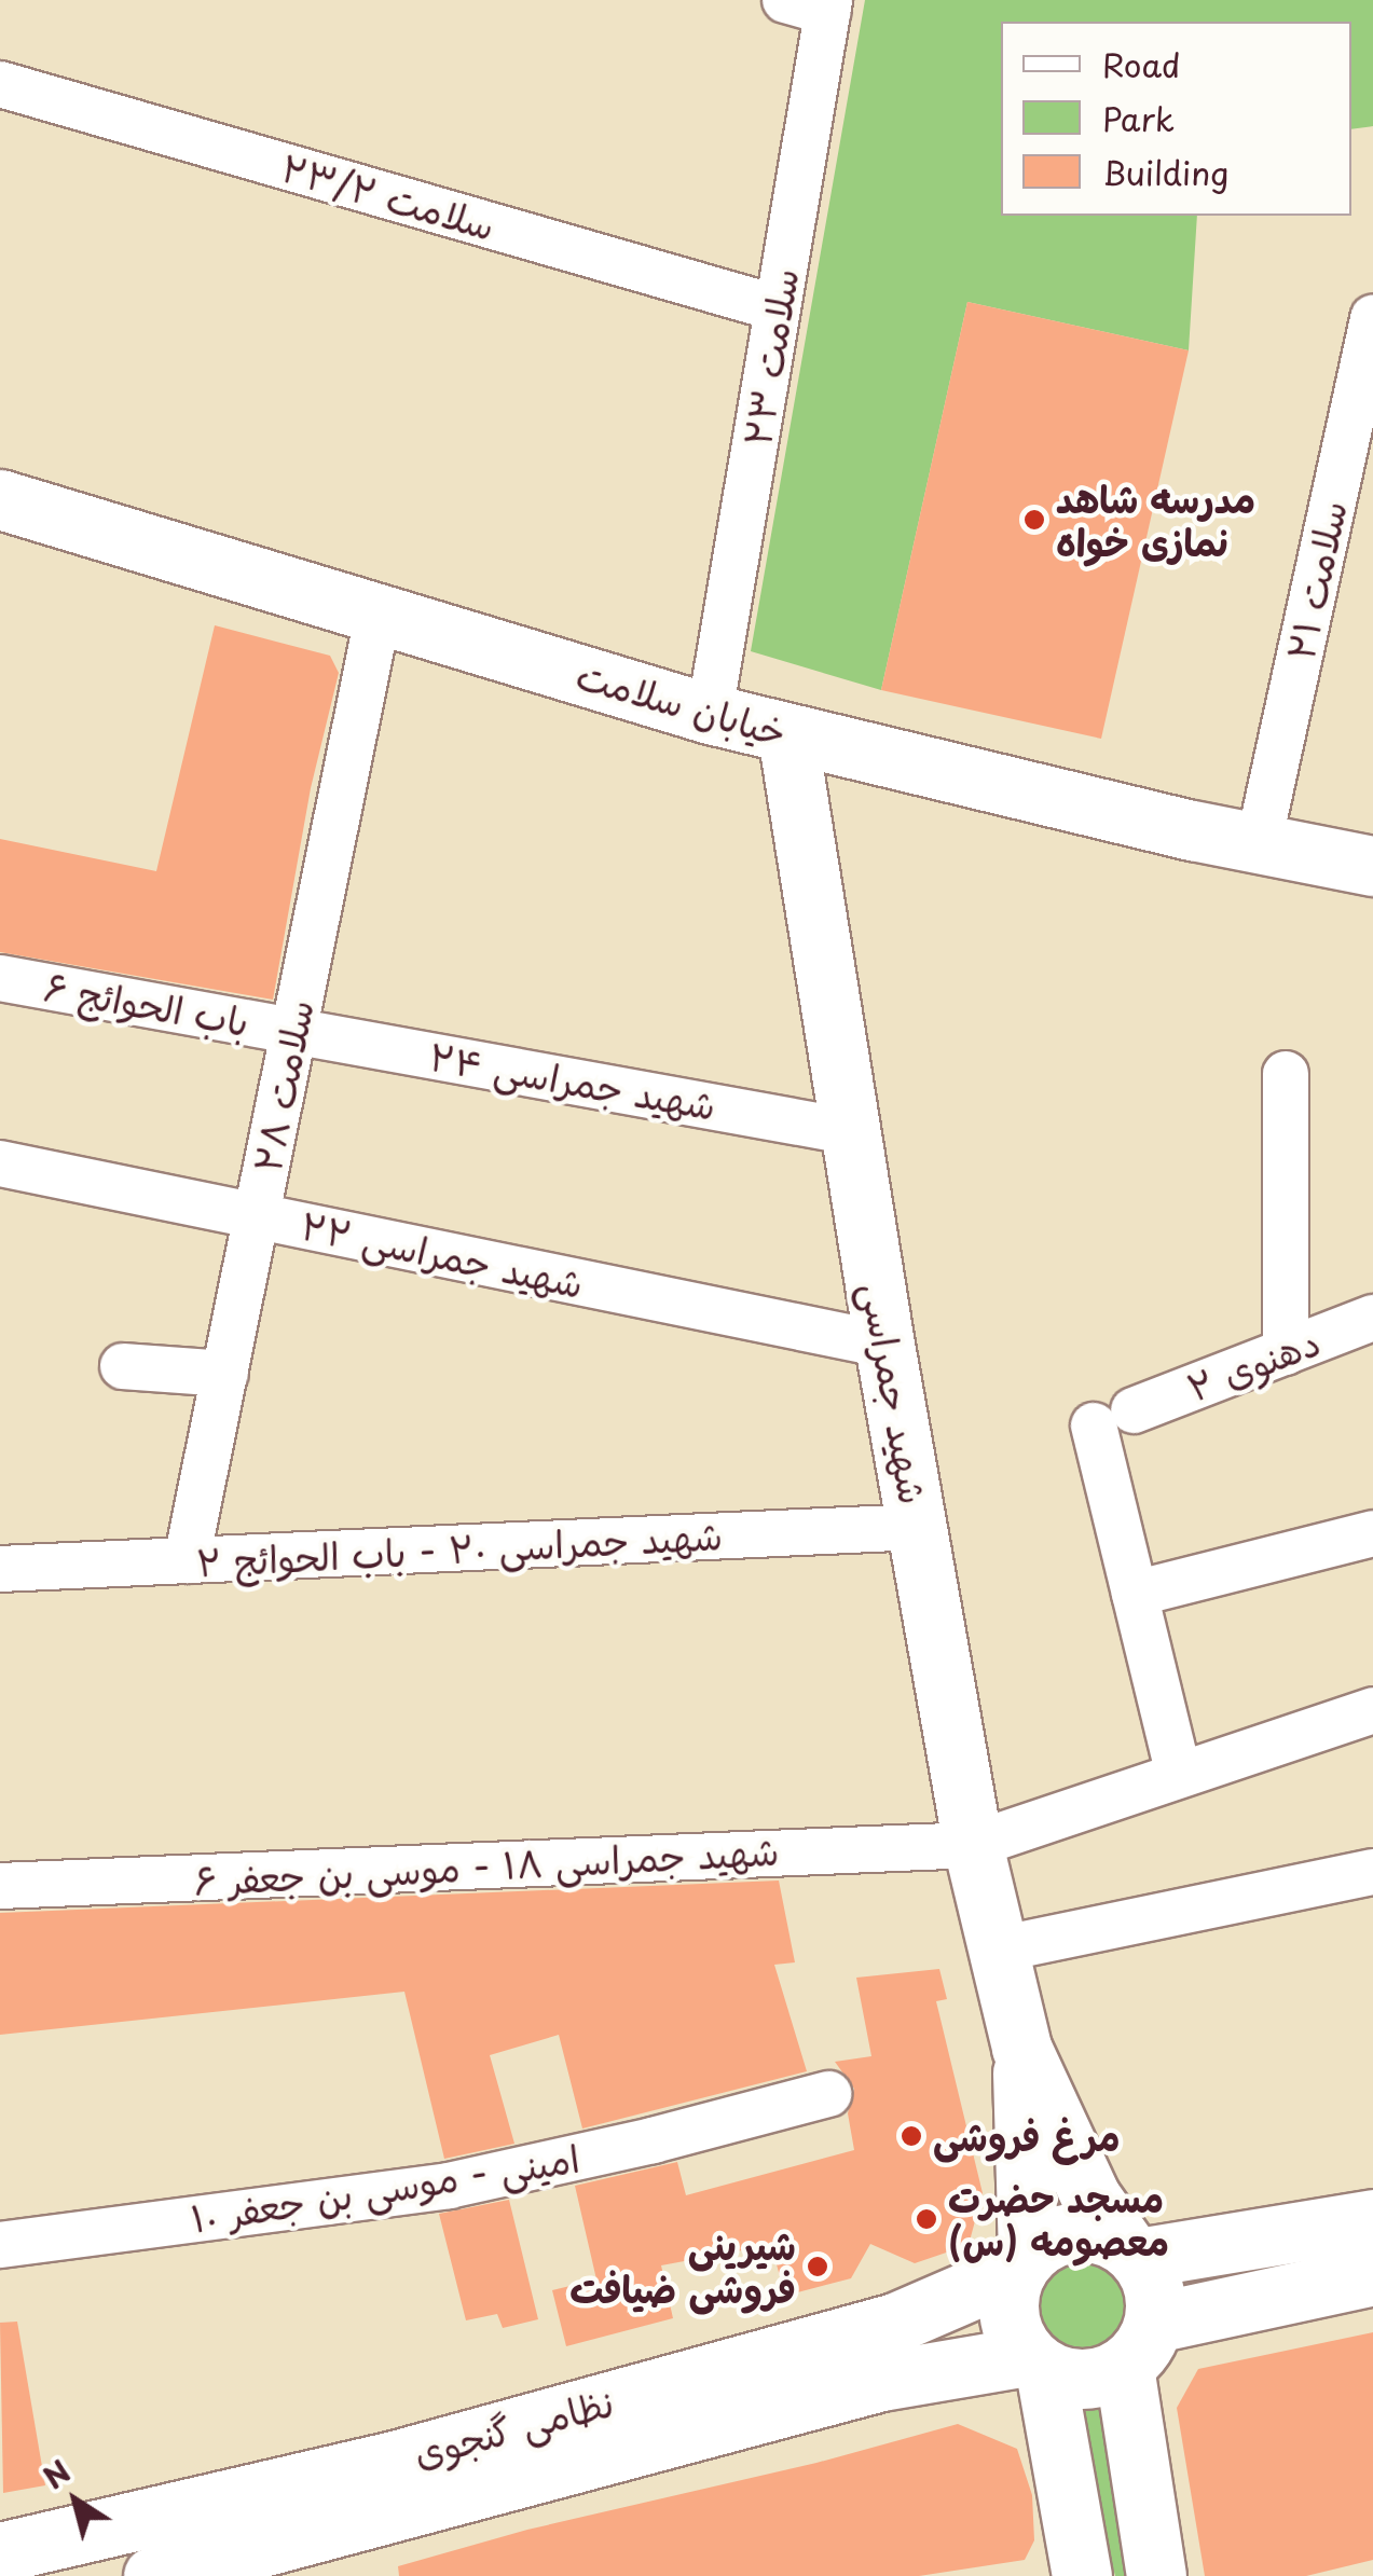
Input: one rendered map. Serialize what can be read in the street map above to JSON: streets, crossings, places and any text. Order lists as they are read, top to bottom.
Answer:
{
  "streets": {
    "street": [
      "سلامت ۲۳/۲",
      "سلامت ۲۳",
      "سلامت ۲۱",
      "خیابان سلامت",
      "باب الحوائج ۶",
      "شهید جمراسی ۲۴",
      "سلامت ۲۸",
      "شهید جمراسی ۲۲",
      "دهنوی ۲",
      "شهید جمراسی",
      "شهید جمراسی ۲۰ - باب الحوائج ۲",
      "شهید جمراسی ۱۸ - موسی بن جعفر ۶",
      "امینی - موسی بن جعفر ۱۰",
      "نظامی گنجوی"
    ]
  },
  "crossings": [
    ["سلامت ۲۳/۲", "سلامت ۲۳"],
    ["سلامت ۲۳", "خیابان سلامت"],
    ["سلامت ۲۱", "خیابان سلامت"],
    ["خیابان سلامت", "سلامت ۲۸"],
    ["خیابان سلامت", "شهید جمراسی"],
    ["باب الحوائج ۶", "شهید جمراسی ۲۴"],
    ["باب الحوائج ۶", "سلامت ۲۸"],
    ["شهید جمراسی ۲۴", "سلامت ۲۸"],
    ["شهید جمراسی ۲۴", "شهید جمراسی"],
    ["سلامت ۲۸", "شهید جمراسی ۲۲"],
    ["سلامت ۲۸", "شهید جمراسی ۲۰ - باب الحوائج ۲"],
    ["شهید جمراسی ۲۲", "شهید جمراسی"],
    ["شهید جمراسی", "شهید جمراسی ۲۰ - باب الحوائج ۲"],
    ["شهید جمراسی", "شهید جمراسی ۱۸ - موسی بن جعفر ۶"]
  ],
  "places": [
    "مدرسه شاهد نمازی خواه",
    "مرغ فروشی",
    "مسجد حضرت معصومه (س)",
    "شیرینی فروشی ضیافت"
  ],
  "legend": ["Road", "Park", "Building"],
  "north": "top left"
}
